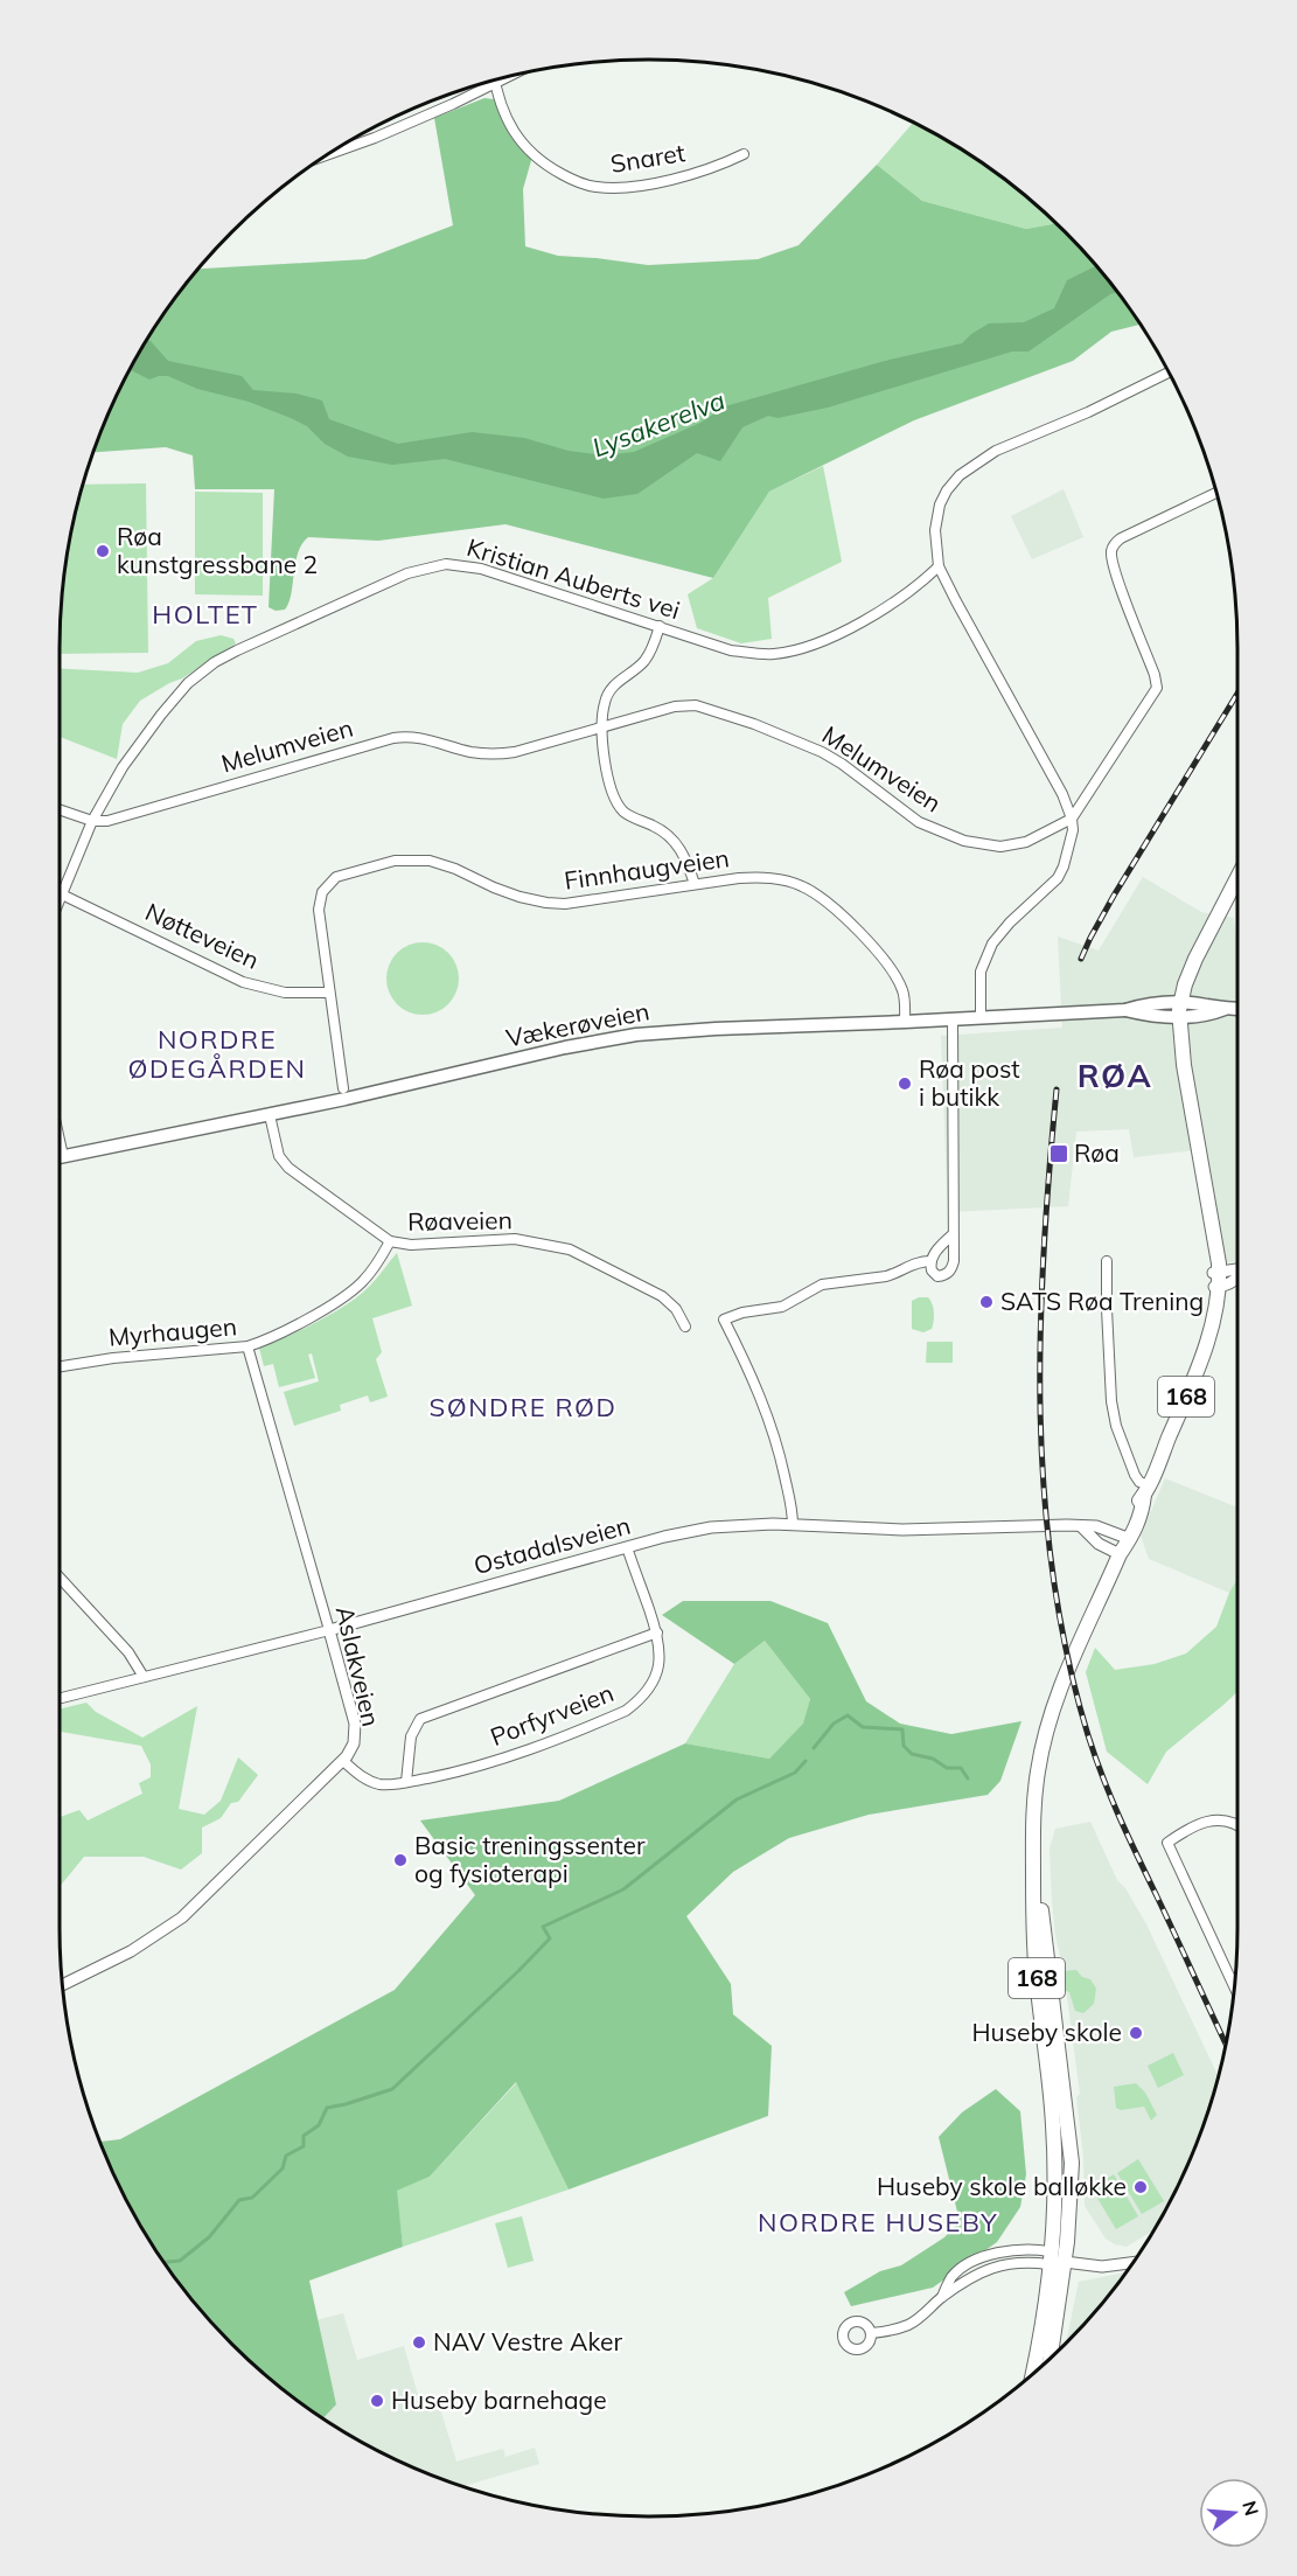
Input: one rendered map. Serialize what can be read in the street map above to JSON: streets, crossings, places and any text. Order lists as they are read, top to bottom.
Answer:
{
  "streets": {
    "main road": ["Vækerøveien", "168"],
    "street": [
      "Snaret",
      "Kristian Auberts vei",
      "Melumveien",
      "Finnhaugveien",
      "Nøtteveien",
      "Røaveien",
      "Myrhaugen",
      "Ostadalsveien",
      "Aslakveien",
      "Porfyrveien"
    ]
  },
  "crossings": [
    ["Kristian Auberts vei", "Melumveien"],
    ["Kristian Auberts vei", "Nøtteveien"],
    ["Finnhaugveien", "Nøtteveien"],
    ["Finnhaugveien", "Vækerøveien"],
    ["Vækerøveien", "Røaveien"],
    ["Vækerøveien", "168"],
    ["Røaveien", "Myrhaugen"],
    ["Myrhaugen", "Aslakveien"],
    ["168", "Ostadalsveien"],
    ["Ostadalsveien", "Aslakveien"],
    ["Ostadalsveien", "Porfyrveien"],
    ["Aslakveien", "Porfyrveien"]
  ],
  "districts": [
    "HOLTET",
    "NORDRE ØDEGÅRDEN",
    "RØA",
    "SØNDRE RØD",
    "NORDRE HUSEBY"
  ],
  "water": ["Lysakerelva"],
  "places": {
    "other": [
      "Røa kunstgressbane 2",
      "Røa post i butikk",
      "SATS Røa Trening",
      "Basic treningssenter og fysioterapi",
      "Huseby skole",
      "Huseby skole balløkke",
      "NAV Vestre Aker",
      "Huseby barnehage"
    ],
    "transit": ["Røa"]
  },
  "north": "right"
}
